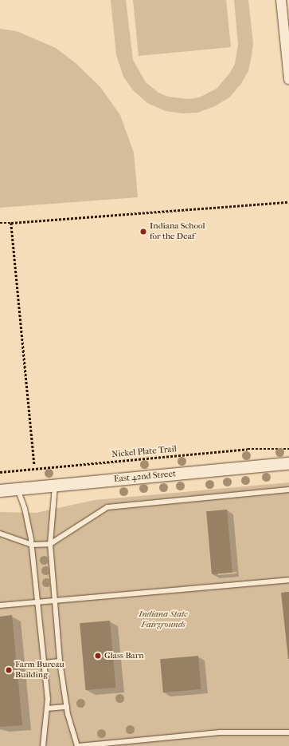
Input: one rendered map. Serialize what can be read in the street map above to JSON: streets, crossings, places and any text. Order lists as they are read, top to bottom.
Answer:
{
  "streets": {
    "street": ["East 42nd Street"],
    "path": ["Nickel Plate Trail"]
  },
  "parks": ["Indiana State Fairgrounds"],
  "places": ["Indiana School for the Deaf", "Glass Barn", "Farm Bureau Building"]
}
